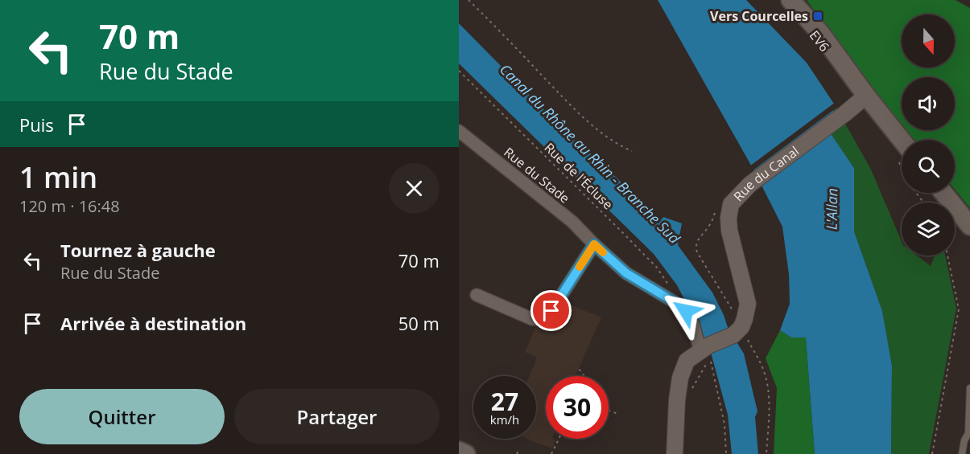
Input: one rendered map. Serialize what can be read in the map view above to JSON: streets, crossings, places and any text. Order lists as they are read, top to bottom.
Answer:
{
  "streets": {
    "street": ["Rue du Canal", "Rue du Stade"],
    "path": ["Rue de l'Écluse"]
  },
  "crossings": [
    ["Rue du Canal", "Rue du Stade"],
    ["Rue du Stade", "Rue de l'Écluse"]
  ],
  "water": ["Canal du Rhône au Rhin - Branche Sud", "L'Allan"],
  "places": {
    "transit": ["Vers Courcelles"]
  },
  "north": "bottom",
  "page": {
    "turn": ["70 m", "Rue du Stade"],
    "then": "Puis",
    "heading": ["1 min", "120 m · 16:48"],
    "list": [
      {
        "name": "Tournez à gauche",
        "note": "Rue du Stade",
        "value": "70 m"
      },
      {
        "name": "Arrivée à destination",
        "value": "50 m"
      }
    ],
    "speed": "27 km/h",
    "limit": "30",
    "buttons": ["Quitter", "Partager"]
  }
}
